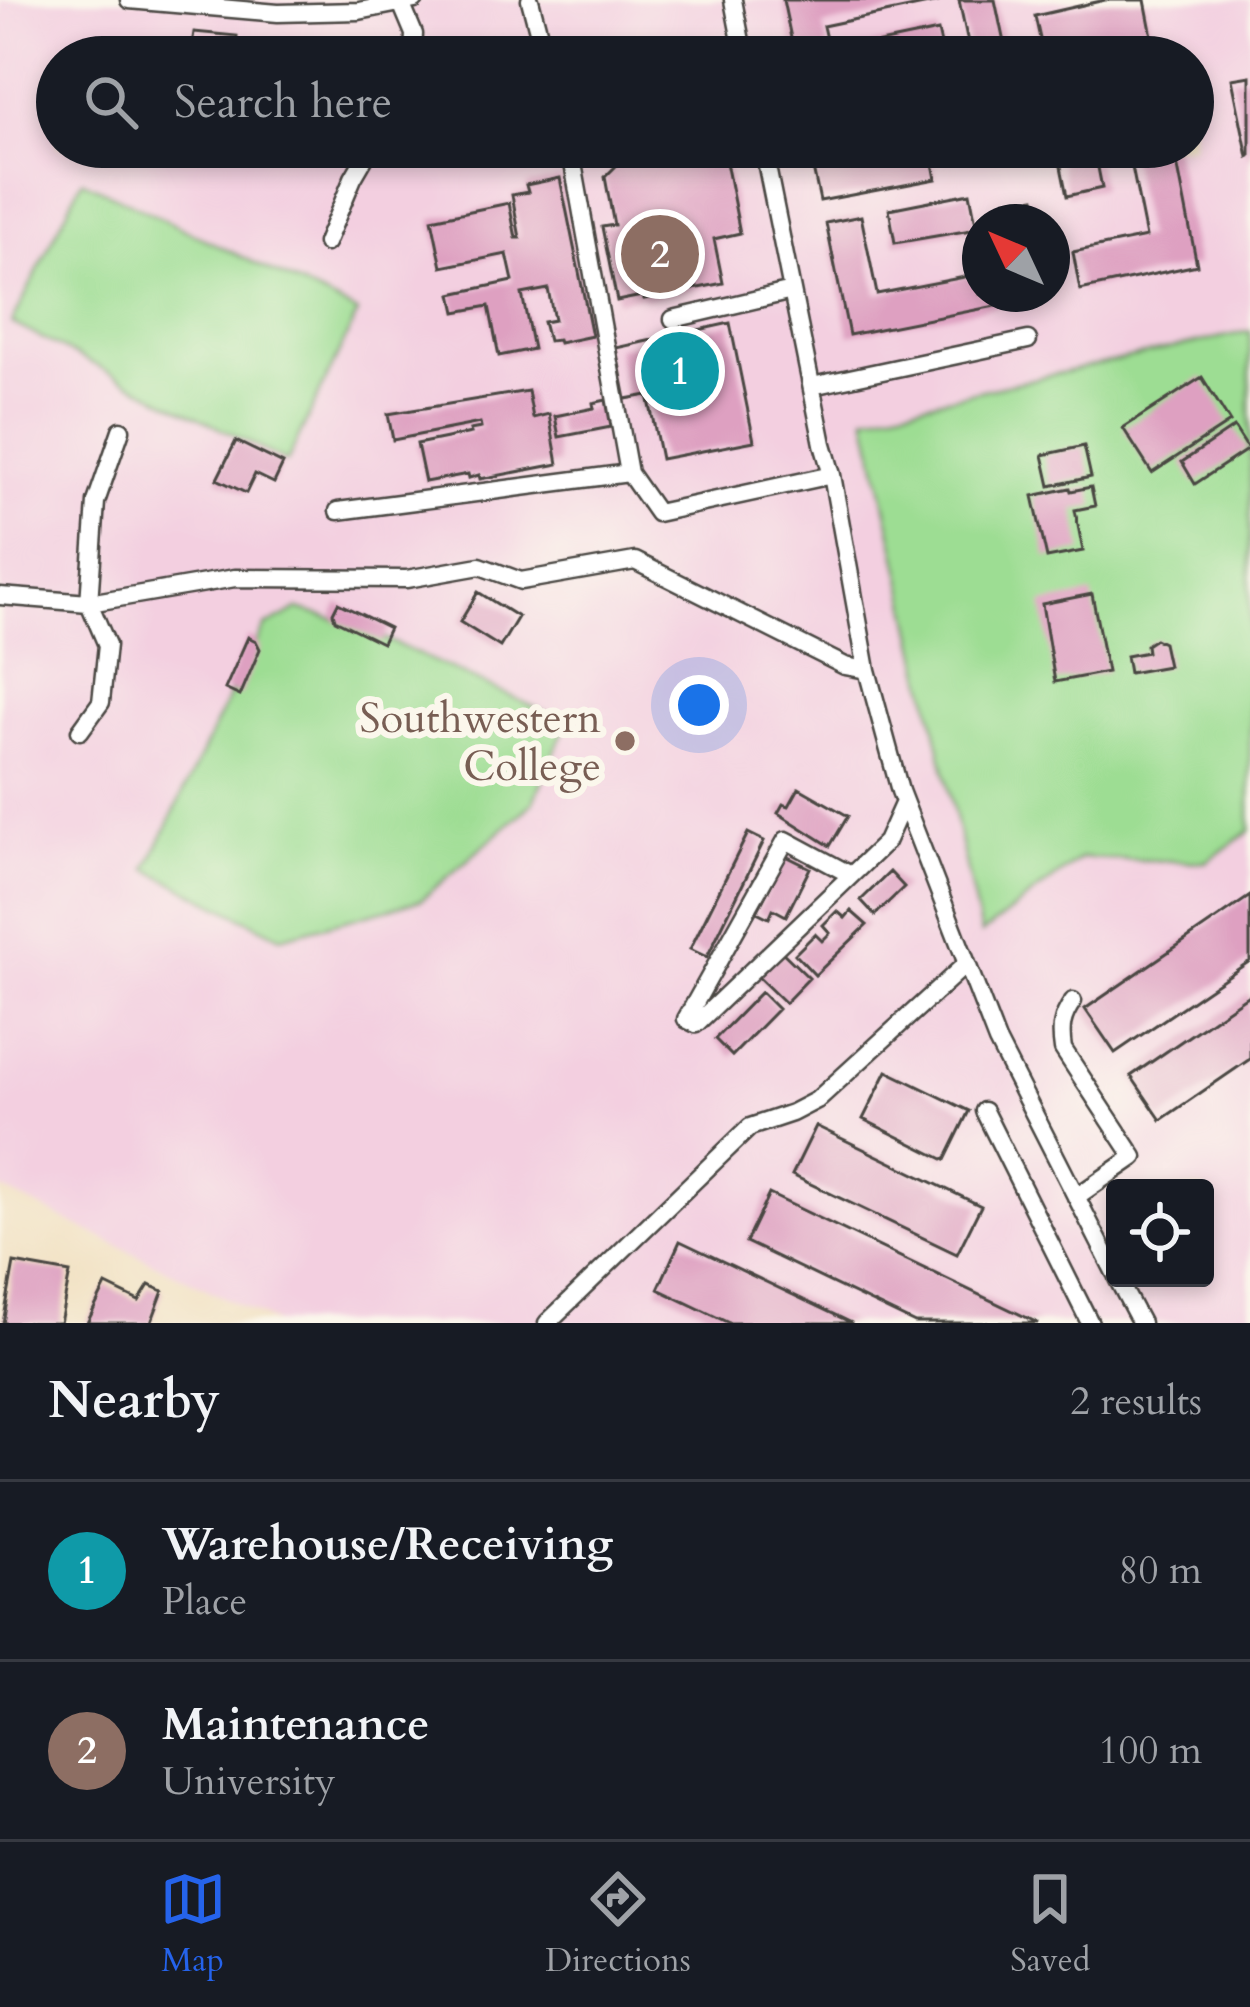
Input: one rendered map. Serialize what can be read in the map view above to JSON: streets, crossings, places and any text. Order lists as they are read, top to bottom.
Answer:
{
  "places": ["Southwestern College"],
  "north": "top left",
  "page": {
    "search": "Search here",
    "pins": ["2", "1"],
    "heading": ["Nearby", "2 results"],
    "list": [
      {
        "mark": "1",
        "name": "Warehouse/Receiving",
        "note": "Place",
        "value": "80 m"
      },
      {
        "mark": "2",
        "name": "Maintenance",
        "note": "University",
        "value": "100 m"
      }
    ],
    "nav": ["Map", "Directions", "Saved"]
  }
}
